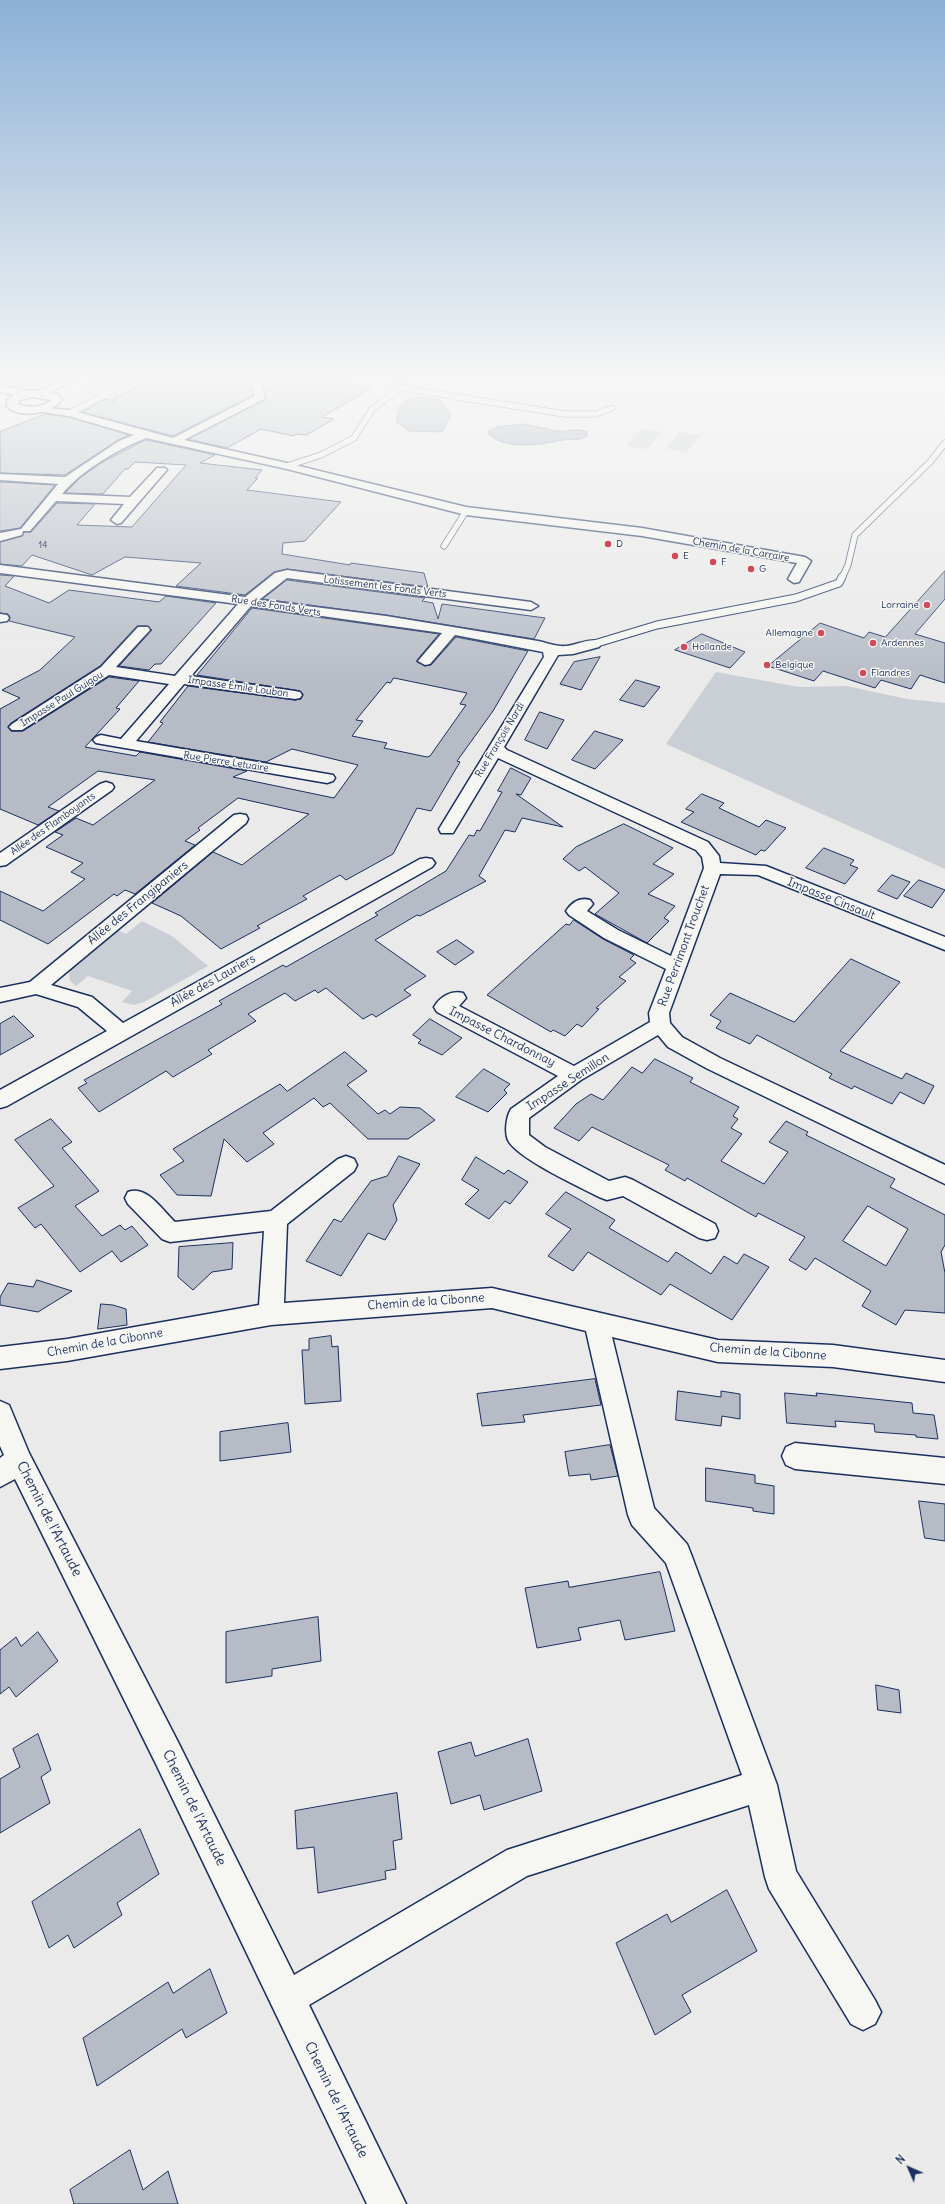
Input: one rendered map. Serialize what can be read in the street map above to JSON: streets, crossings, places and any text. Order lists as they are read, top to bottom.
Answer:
{
  "streets": {
    "street": [
      "Chemin de la Carraire",
      "Lotissement les Fonds Verts",
      "Rue des Fonds Verts",
      "Impasse Émile Loubon",
      "Impasse Paul Guigou",
      "Rue François Nardi",
      "Rue Pierre Letuaire",
      "Allée des Flamboyants",
      "Impasse Cinsault",
      "Allée des Frangipaniers",
      "Rue Perrimont Trouchet",
      "Allée des Lauriers",
      "Impasse Chardonnay",
      "Impasse Semillon",
      "Chemin de la Cibonne",
      "Chemin de l'Artaude"
    ]
  },
  "crossings": [
    ["Lotissement les Fonds Verts", "Rue des Fonds Verts"],
    ["Rue des Fonds Verts", "Rue François Nardi"],
    ["Impasse Émile Loubon", "Impasse Paul Guigou"],
    ["Impasse Cinsault", "Rue Perrimont Trouchet"],
    ["Rue Perrimont Trouchet", "Impasse Semillon"],
    ["Impasse Chardonnay", "Impasse Semillon"]
  ],
  "places": [
    "D",
    "E",
    "F",
    "G",
    "Lorraine",
    "Allemagne",
    "Ardennes",
    "Hollande",
    "Belgique",
    "Flandres"
  ],
  "house_numbers": ["14"],
  "north": "top left"
}
